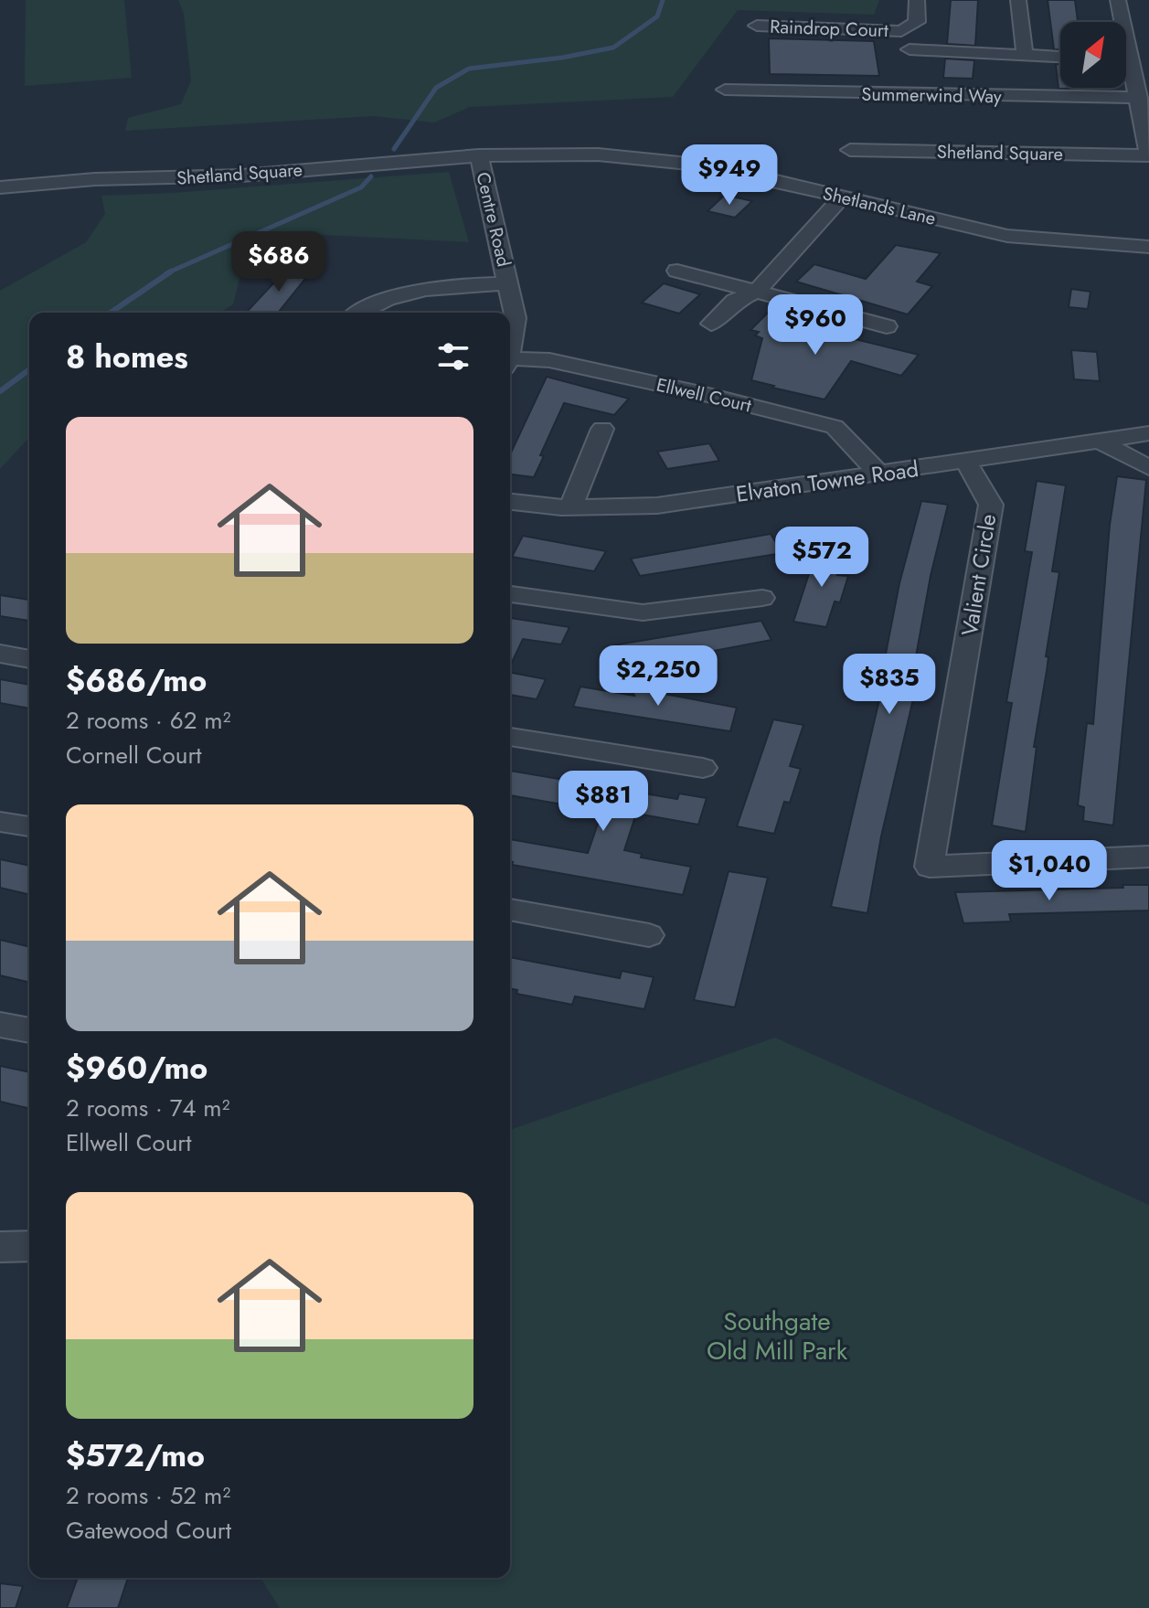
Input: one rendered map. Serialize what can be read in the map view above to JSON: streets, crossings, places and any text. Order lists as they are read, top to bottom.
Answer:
{
  "streets": {
    "street": [
      "Raindrop Court",
      "Summerwind Way",
      "Shetland Square",
      "Shetlands Lane",
      "Centre Road",
      "Ellwell Court",
      "Elvaton Towne Road",
      "Valient Circle"
    ]
  },
  "crossings": [
    ["Shetland Square", "Shetlands Lane"],
    ["Shetland Square", "Centre Road"],
    ["Shetlands Lane", "Centre Road"],
    ["Ellwell Court", "Elvaton Towne Road"],
    ["Elvaton Towne Road", "Valient Circle"]
  ],
  "parks": ["Southgate Old Mill Park"],
  "north": "top right",
  "page": {
    "price": [
      "$949",
      "$686",
      "$960",
      "$572",
      "$2,250",
      "$835",
      "$881",
      "$1,040"
    ],
    "heading": "8 homes",
    "list": [
      {
        "name": "$686/mo",
        "note": "2 rooms · 62 m² · Cornell Court"
      },
      {
        "name": "$960/mo",
        "note": "2 rooms · 74 m² · Ellwell Court"
      },
      {
        "name": "$572/mo",
        "note": "2 rooms · 52 m² · Gatewood Court"
      }
    ]
  }
}
